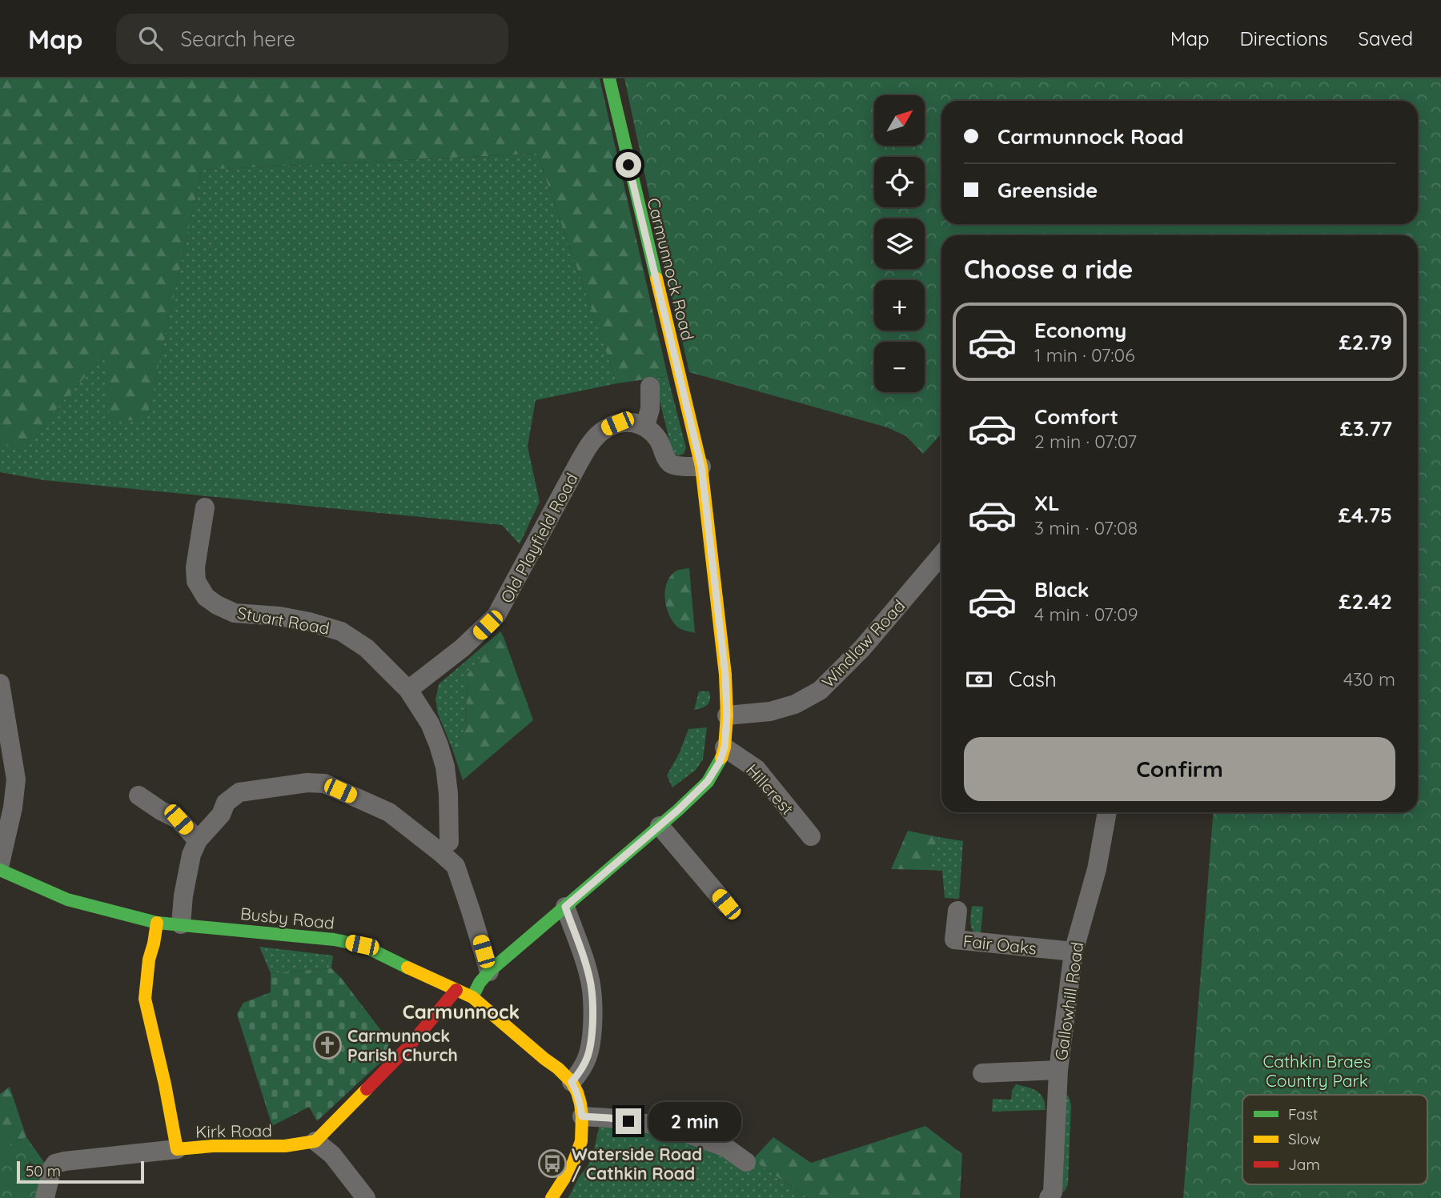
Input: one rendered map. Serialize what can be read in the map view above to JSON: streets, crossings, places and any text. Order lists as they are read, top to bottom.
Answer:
{
  "streets": {
    "street": [
      "Carmunnock Road",
      "Old Playfield Road",
      "Stuart Road",
      "Windlaw Road",
      "Hillcrest",
      "Busby Road",
      "Fair Oaks",
      "Gallowhill Road",
      "Kirk Road"
    ]
  },
  "crossings": [
    ["Old Playfield Road", "Stuart Road"],
    ["Busby Road", "Kirk Road"],
    ["Fair Oaks", "Gallowhill Road"]
  ],
  "districts": ["Carmunnock"],
  "parks": ["Cathkin Braes Country Park"],
  "places": {
    "church": ["Carmunnock Parish Church"],
    "bus stop": ["Waterside Road / Cathkin Road"]
  },
  "legend": ["Fast", "Slow", "Jam"],
  "scale_bar": "50 m",
  "north": "top right",
  "page": {
    "header": "Map",
    "search": "Search here",
    "nav": ["Map", "Directions", "Saved"],
    "map_buttons": ["+", "−"],
    "banner": ["Carmunnock Road", "Greenside"],
    "heading": "Choose a ride",
    "list": [
      {
        "name": "Economy",
        "note": "1 min · 07:06",
        "value": "£2.79"
      },
      {
        "name": "Comfort",
        "note": "2 min · 07:07",
        "value": "£3.77"
      },
      {
        "name": "XL",
        "note": "3 min · 07:08",
        "value": "£4.75"
      },
      {
        "name": "Black",
        "note": "4 min · 07:09",
        "value": "£2.42"
      }
    ],
    "pay": ["Cash", "430 m"],
    "buttons": "Confirm",
    "bubble": "2 min",
    "scale": "50 m"
  }
}
